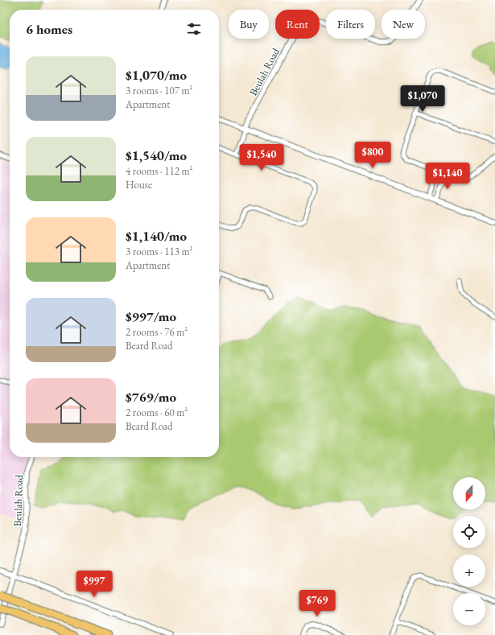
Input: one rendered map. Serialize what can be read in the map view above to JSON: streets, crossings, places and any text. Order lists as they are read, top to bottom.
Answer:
{
  "streets": {
    "street": ["Beulah Road"]
  },
  "north": "bottom",
  "page": {
    "chip": [
      "Buy",
      "Rent",
      "Filters",
      "New"
    ],
    "heading": "6 homes",
    "list": [
      {
        "name": "$1,070/mo",
        "note": "3 rooms · 107 m² · Apartment"
      },
      {
        "name": "$1,540/mo",
        "note": "4 rooms · 112 m² · House"
      },
      {
        "name": "$1,140/mo",
        "note": "3 rooms · 113 m² · Apartment"
      },
      {
        "name": "$997/mo",
        "note": "2 rooms · 76 m² · Beard Road"
      },
      {
        "name": "$769/mo",
        "note": "2 rooms · 60 m² · Beard Road"
      }
    ],
    "price": [
      "$1,070",
      "$800",
      "$1,540",
      "$1,140",
      "$997",
      "$769"
    ],
    "map_buttons": ["+", "−"]
  }
}
